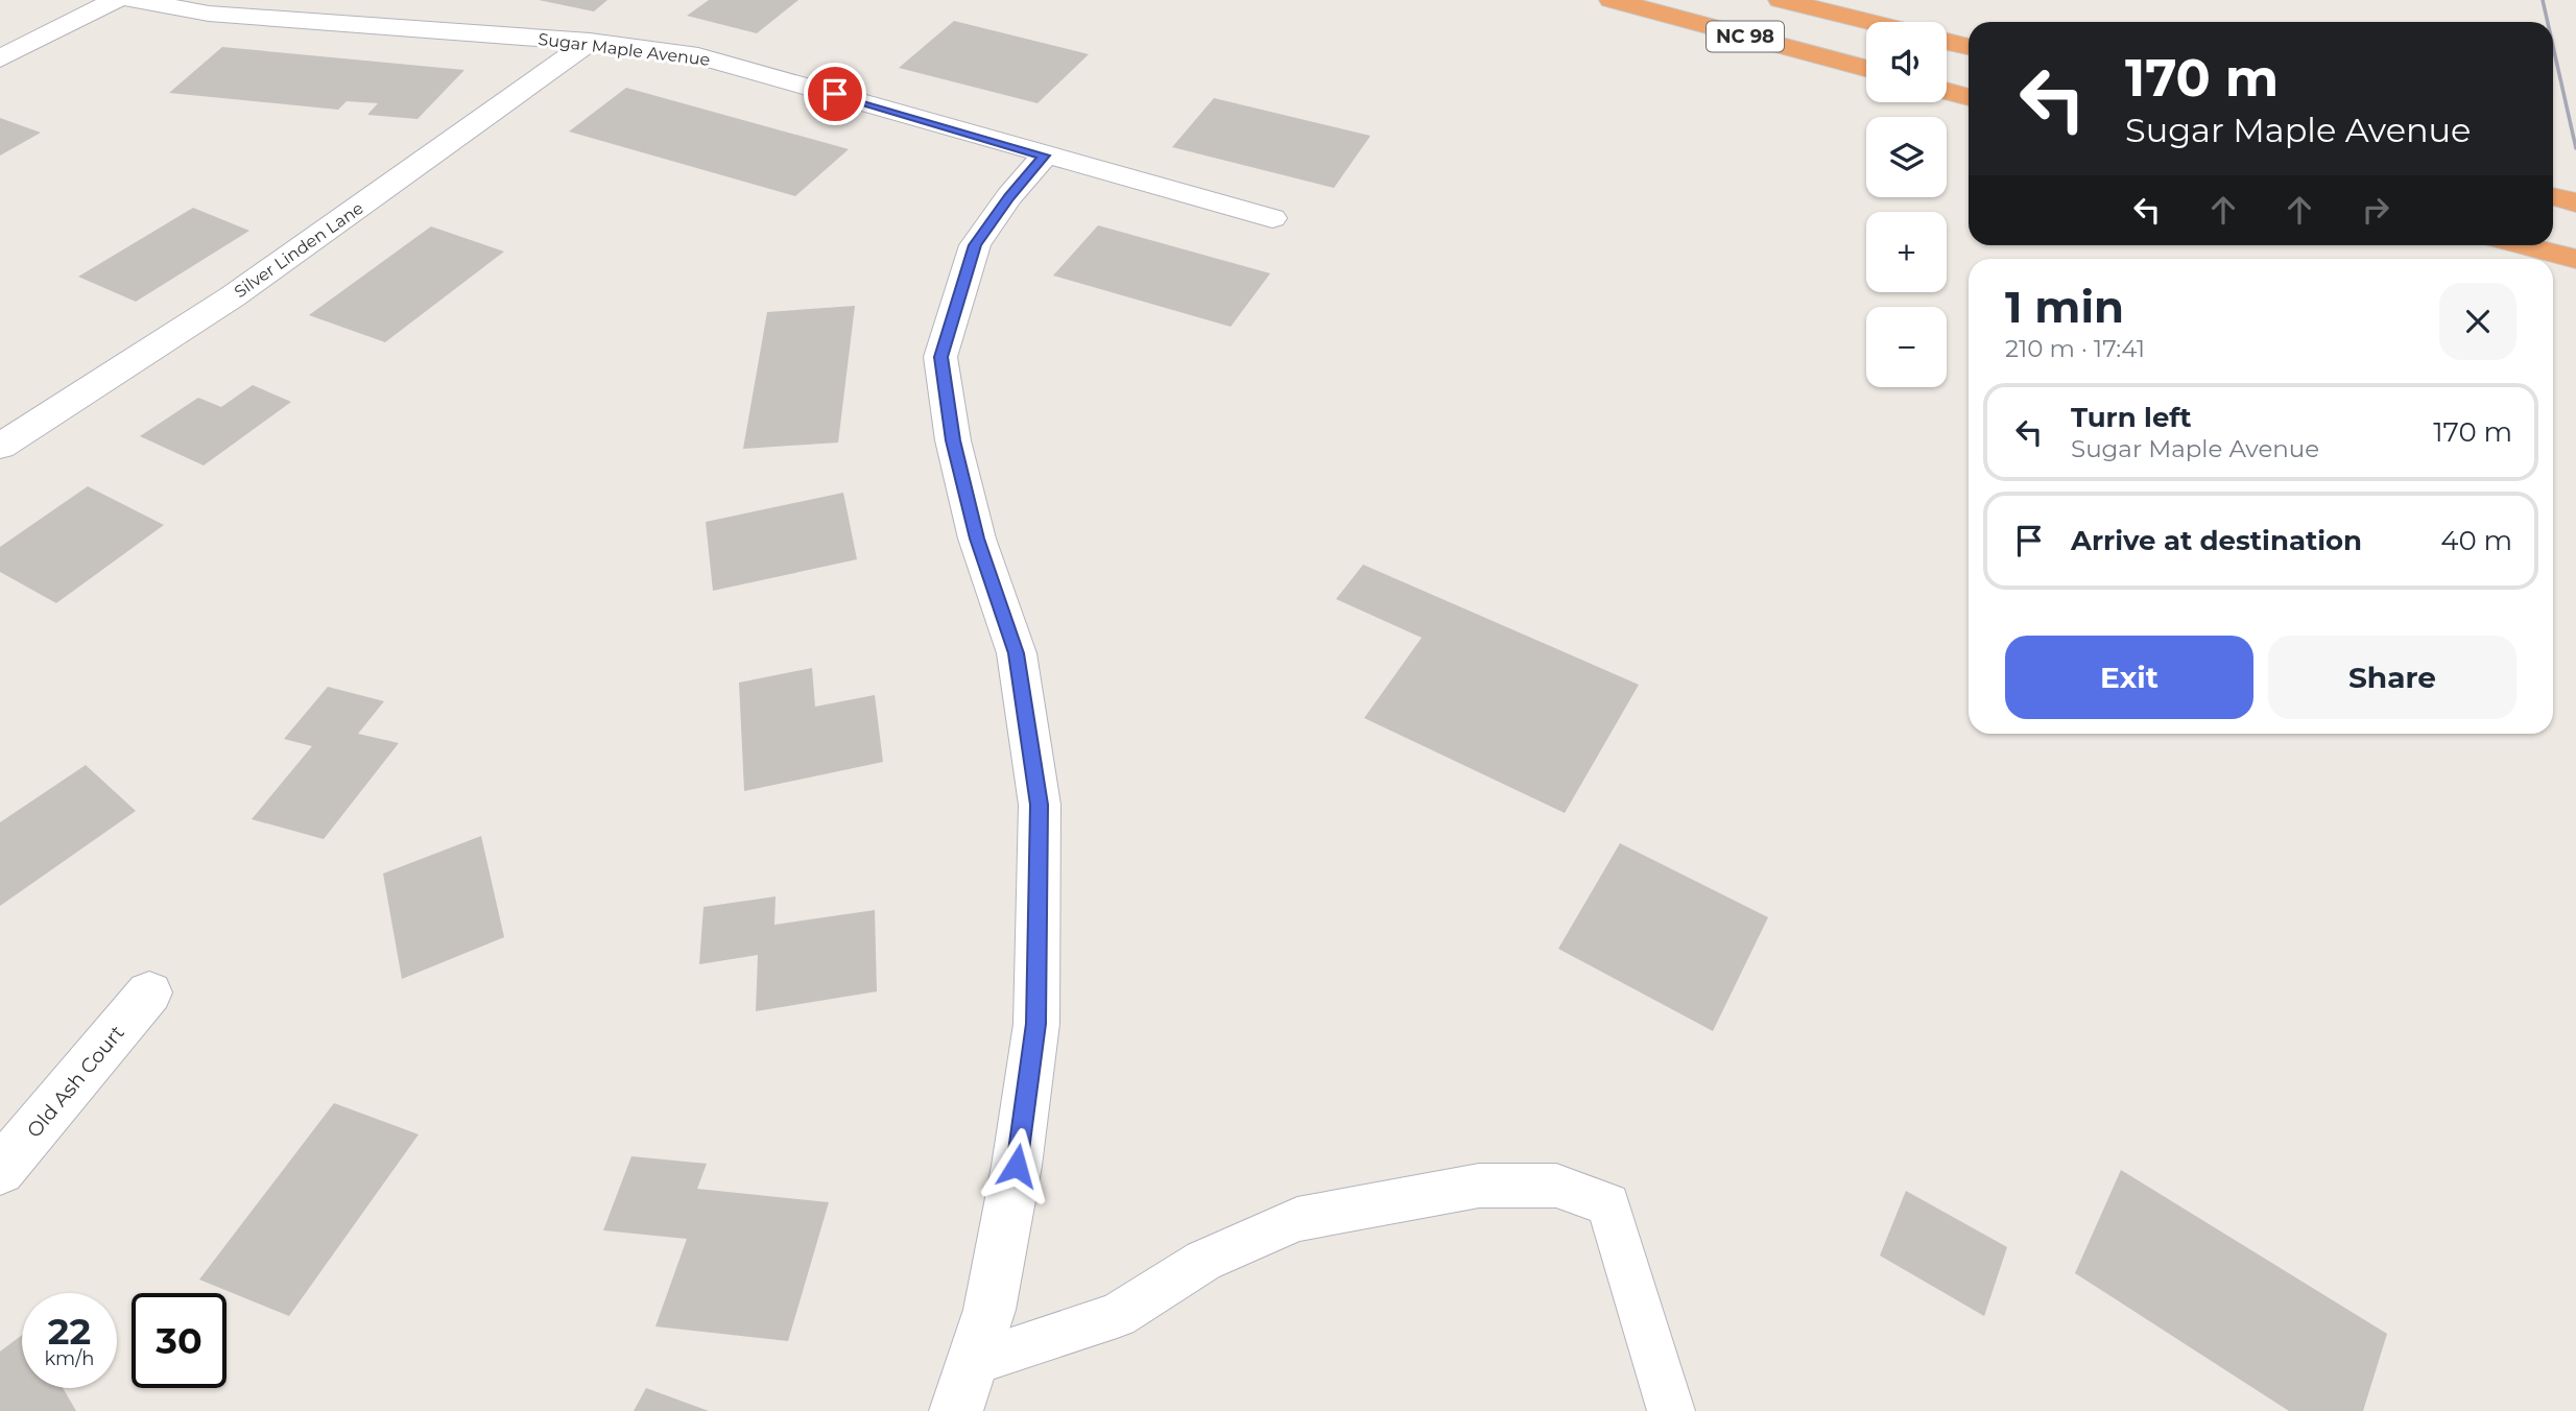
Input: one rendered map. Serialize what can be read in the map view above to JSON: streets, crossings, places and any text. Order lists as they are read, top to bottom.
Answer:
{
  "streets": {
    "highway": ["NC 98"],
    "street": ["Sugar Maple Avenue", "Silver Linden Lane", "Old Ash Court"]
  },
  "crossings": [
    ["Sugar Maple Avenue", "Silver Linden Lane"]
  ],
  "page": {
    "map_buttons": ["+", "−"],
    "turn": ["170 m", "Sugar Maple Avenue"],
    "heading": ["1 min", "210 m · 17:41"],
    "list": [
      {
        "name": "Turn left",
        "note": "Sugar Maple Avenue",
        "value": "170 m"
      },
      {
        "name": "Arrive at destination",
        "value": "40 m"
      }
    ],
    "buttons": ["Exit", "Share"],
    "speed": "22 km/h",
    "limit": "30"
  }
}
